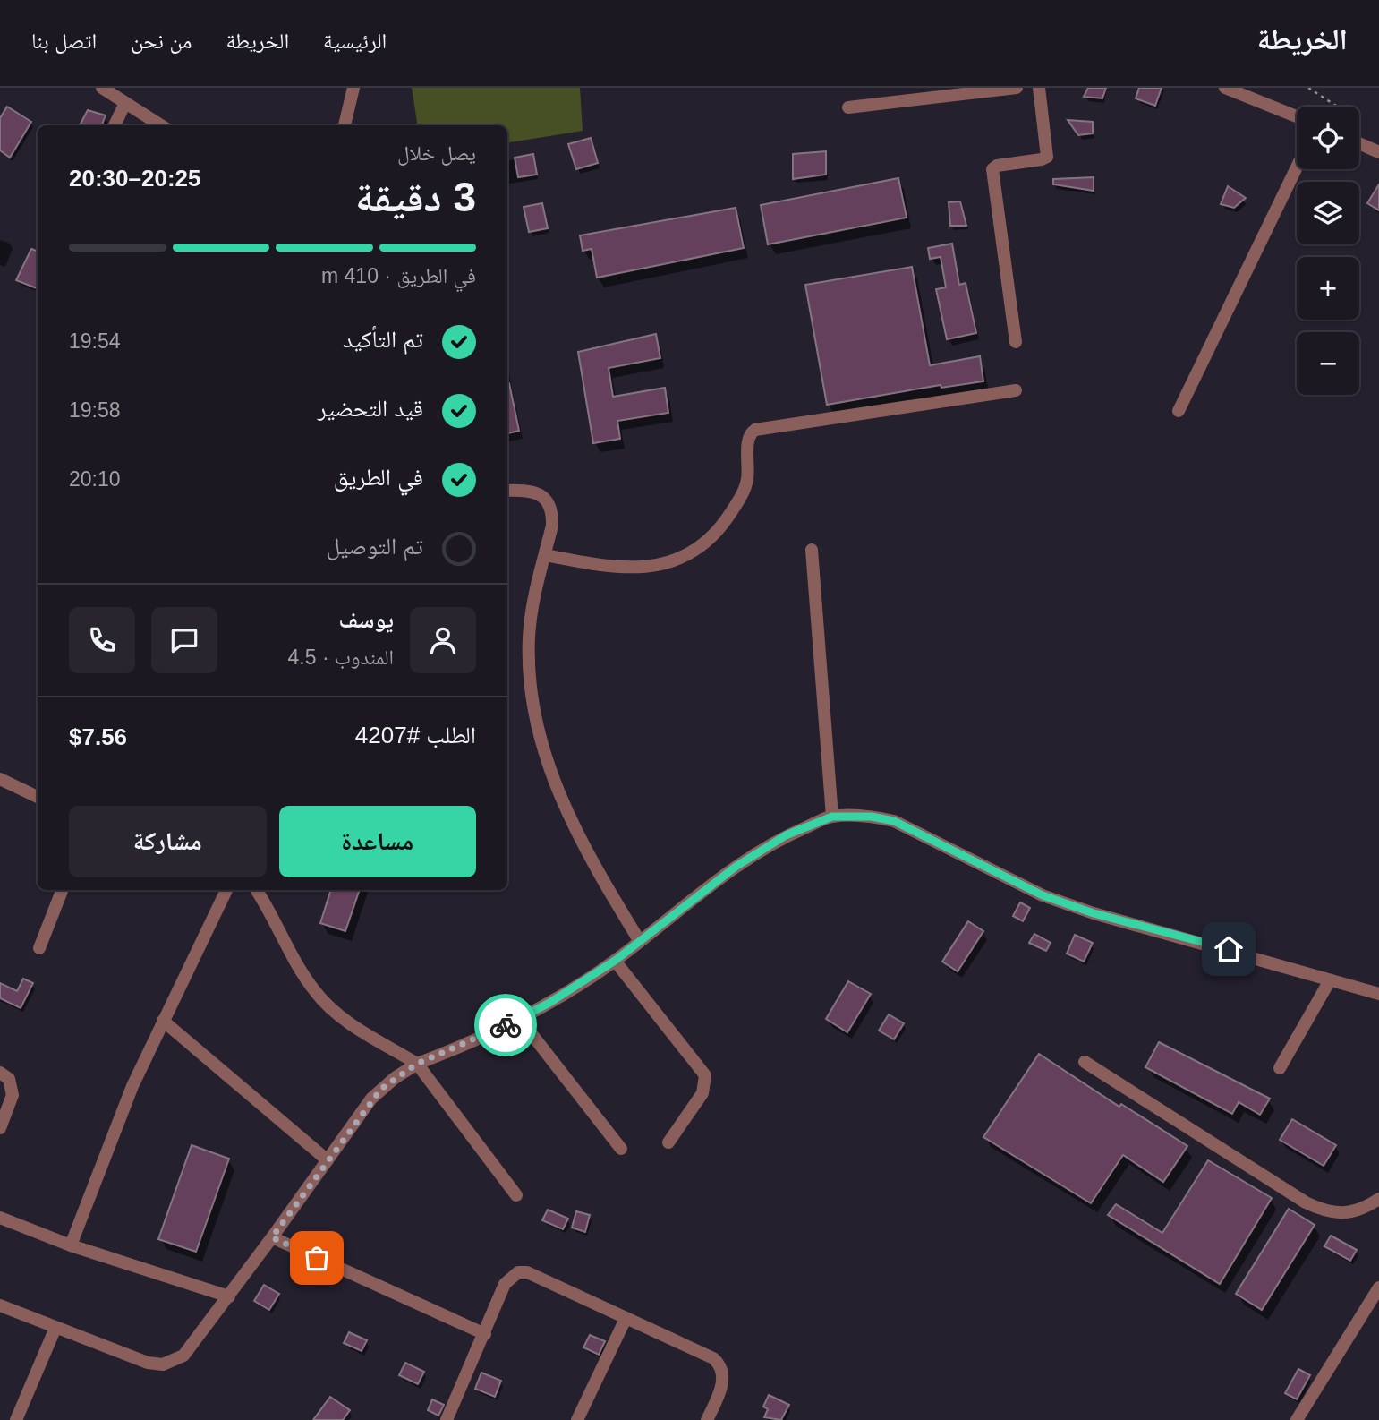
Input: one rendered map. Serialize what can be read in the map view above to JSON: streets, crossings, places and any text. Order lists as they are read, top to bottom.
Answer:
{
  "page": {
    "header": "الخريطة",
    "nav": [
      "الرئيسية",
      "الخريطة",
      "من نحن",
      "اتصل بنا"
    ],
    "map_buttons": ["+", "−"],
    "heading": ["3 دقيقة", "يصل خلال", "20:25–20:30"],
    "panel": [
      "يوسف",
      "المندوب · 4.5",
      "الطلب #4207",
      "$7.56"
    ],
    "bar": "في الطريق · 410 m",
    "list": [
      ["تم التأكيد", "19:54"],
      ["قيد التحضير", "19:58"],
      ["في الطريق", "20:10"],
      "تم التوصيل"
    ],
    "buttons": ["مساعدة", "مشاركة"]
  }
}
